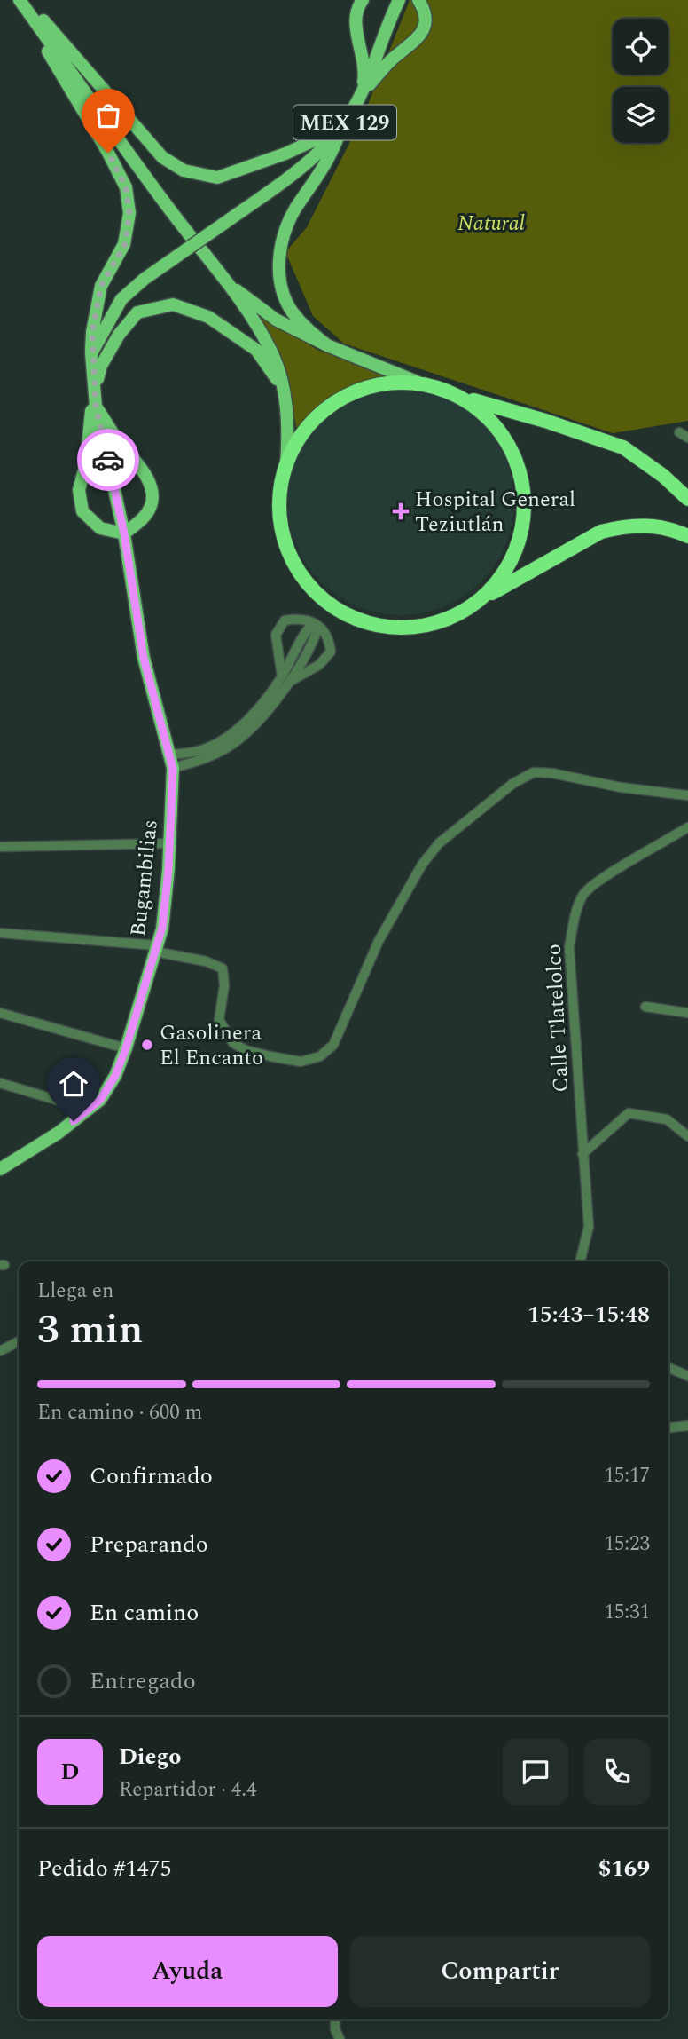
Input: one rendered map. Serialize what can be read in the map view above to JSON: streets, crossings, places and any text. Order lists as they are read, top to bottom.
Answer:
{
  "streets": {
    "main road": ["MEX 129", "Bugambilias"],
    "street": ["Calle Tlatelolco"]
  },
  "parks": ["Natural"],
  "places": {
    "health": ["Hospital General Teziutlán"],
    "other": ["Gasolinera El Encanto"]
  },
  "page": {
    "heading": ["3 min", "Llega en", "15:43–15:48"],
    "panel": [
      "Diego",
      "Repartidor · 4.4",
      "Pedido #1475",
      "$169"
    ],
    "bar": "En camino · 600 m",
    "list": [
      ["Confirmado", "15:17"],
      ["Preparando", "15:23"],
      ["En camino", "15:31"],
      "Entregado"
    ],
    "round": "D",
    "buttons": ["Ayuda", "Compartir"]
  }
}
